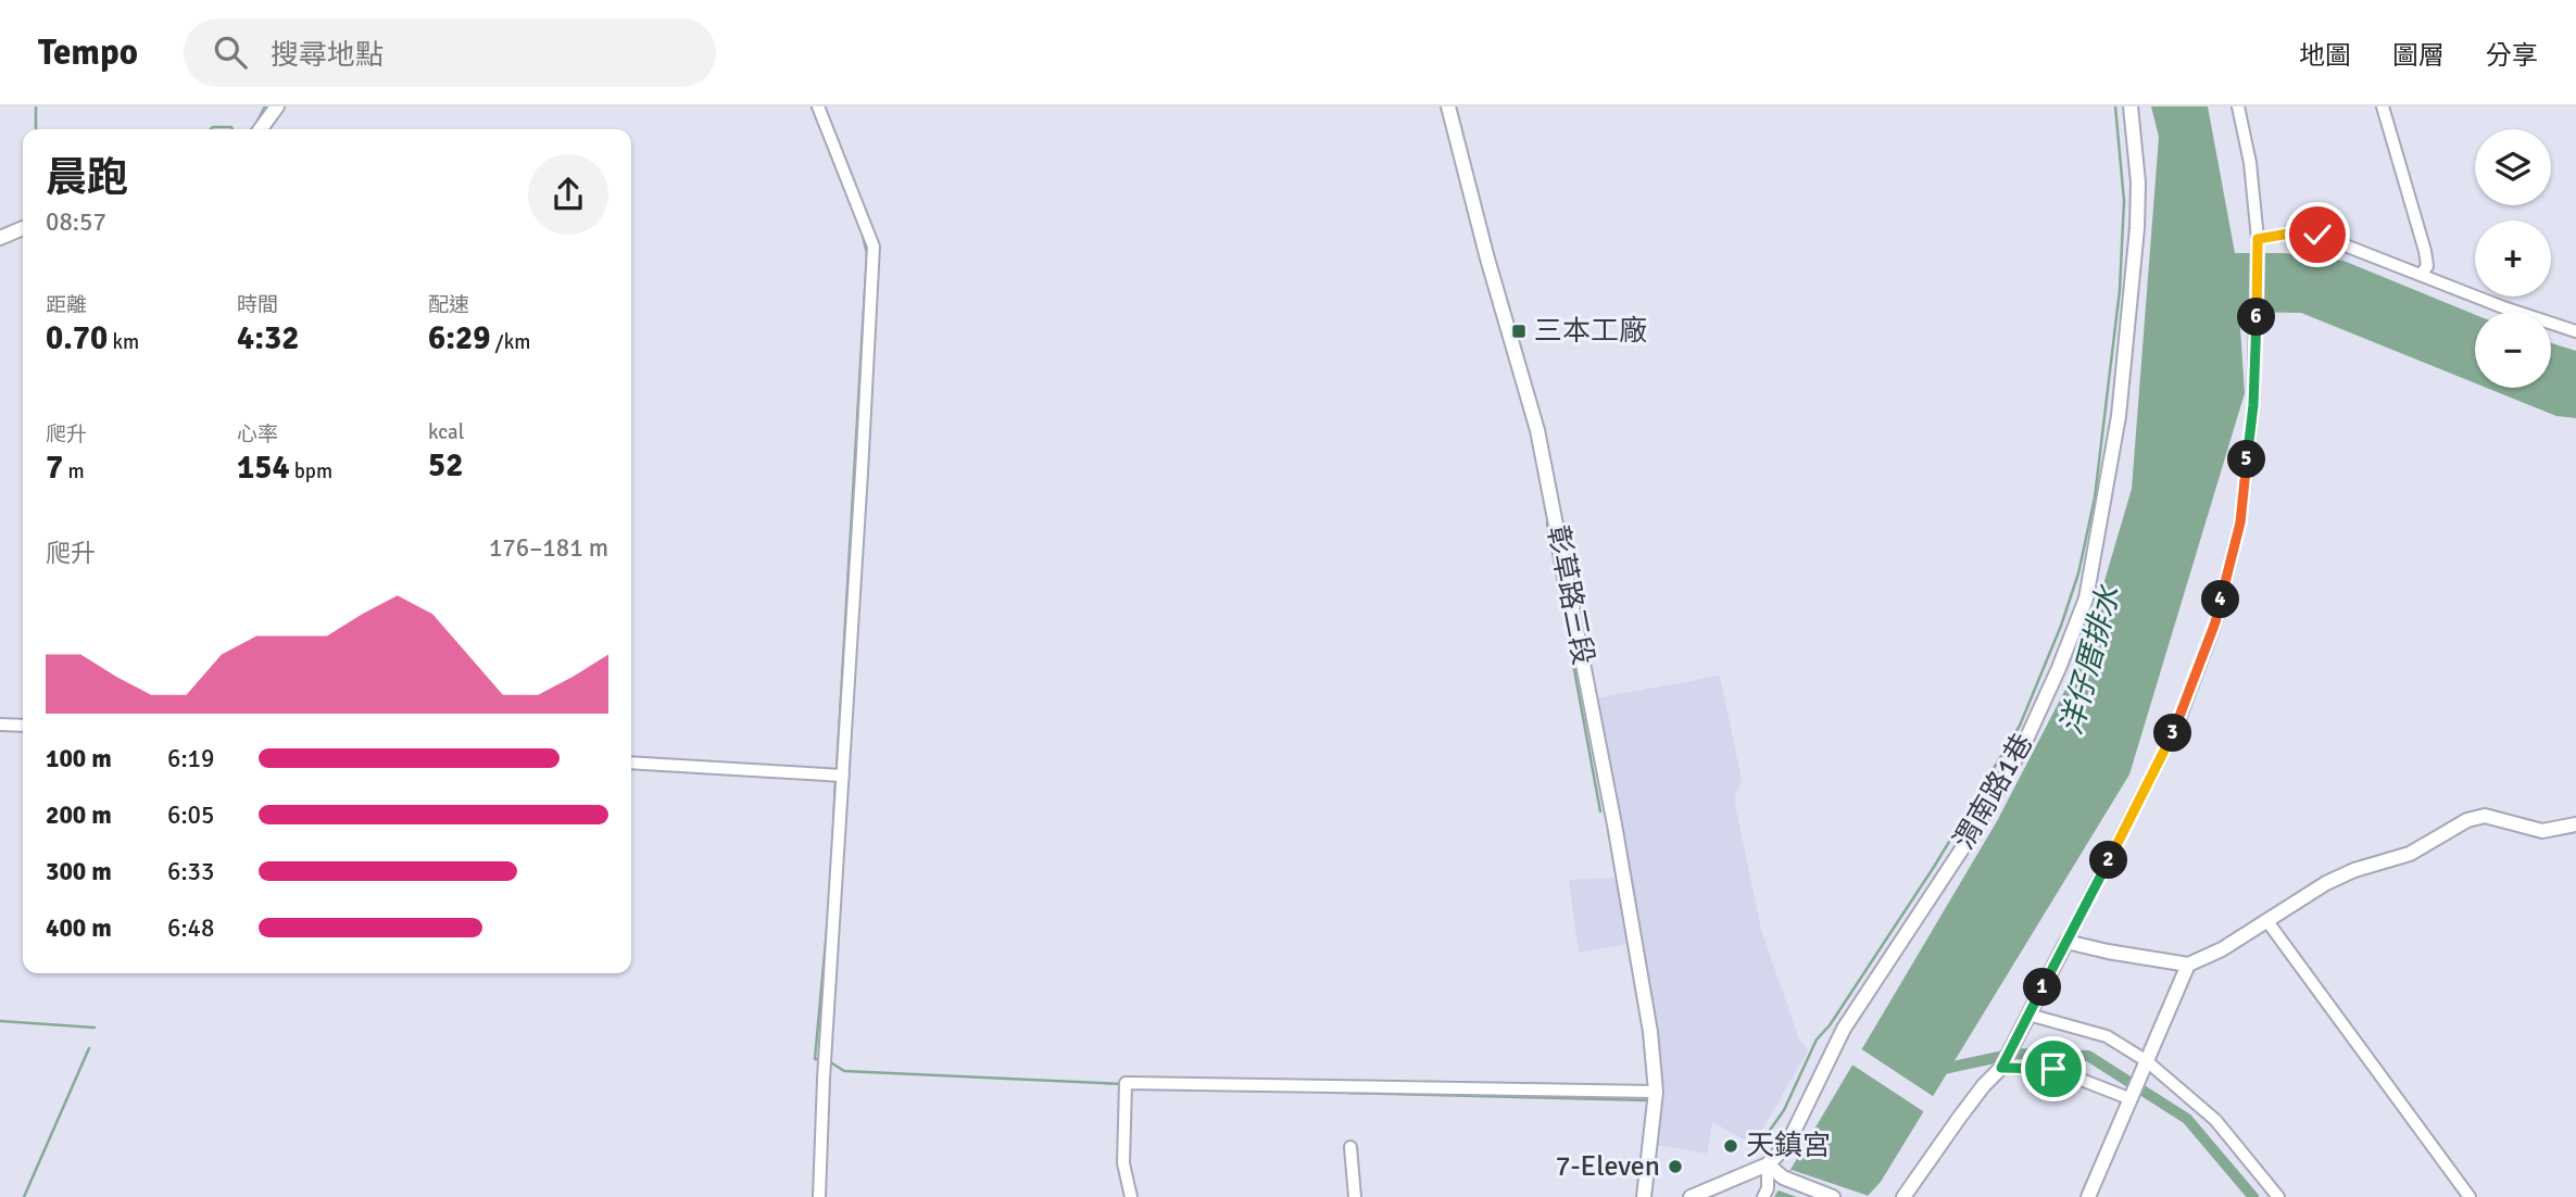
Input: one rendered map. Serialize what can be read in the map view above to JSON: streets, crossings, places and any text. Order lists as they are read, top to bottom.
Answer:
{
  "streets": {
    "street": ["彰草路三段", "渭南路1巷"]
  },
  "water": ["洋仔厝排水"],
  "places": {
    "transit": ["三本工廠"],
    "other": ["天鎮宮", "7-Eleven"]
  },
  "page": {
    "header": "Tempo",
    "search": "搜尋地點",
    "nav": ["地圖", "圖層", "分享"],
    "map_buttons": ["+", "−"],
    "heading": ["晨跑", "08:57"],
    "stats": [
      ["距離", "0.70 km"],
      ["時間", "4:32"],
      ["配速", "6:29 /km"],
      ["爬升", "7 m"],
      ["心率", "154 bpm"],
      ["kcal", "52"]
    ],
    "pins": [
      "6",
      "5",
      "4",
      "3",
      "2",
      "1"
    ],
    "chart": ["爬升", "176–181 m"],
    "list": [
      {
        "name": "100 m",
        "note": "6:19"
      },
      {
        "name": "200 m",
        "note": "6:05"
      },
      {
        "name": "300 m",
        "note": "6:33"
      },
      {
        "name": "400 m",
        "note": "6:48"
      }
    ]
  }
}
